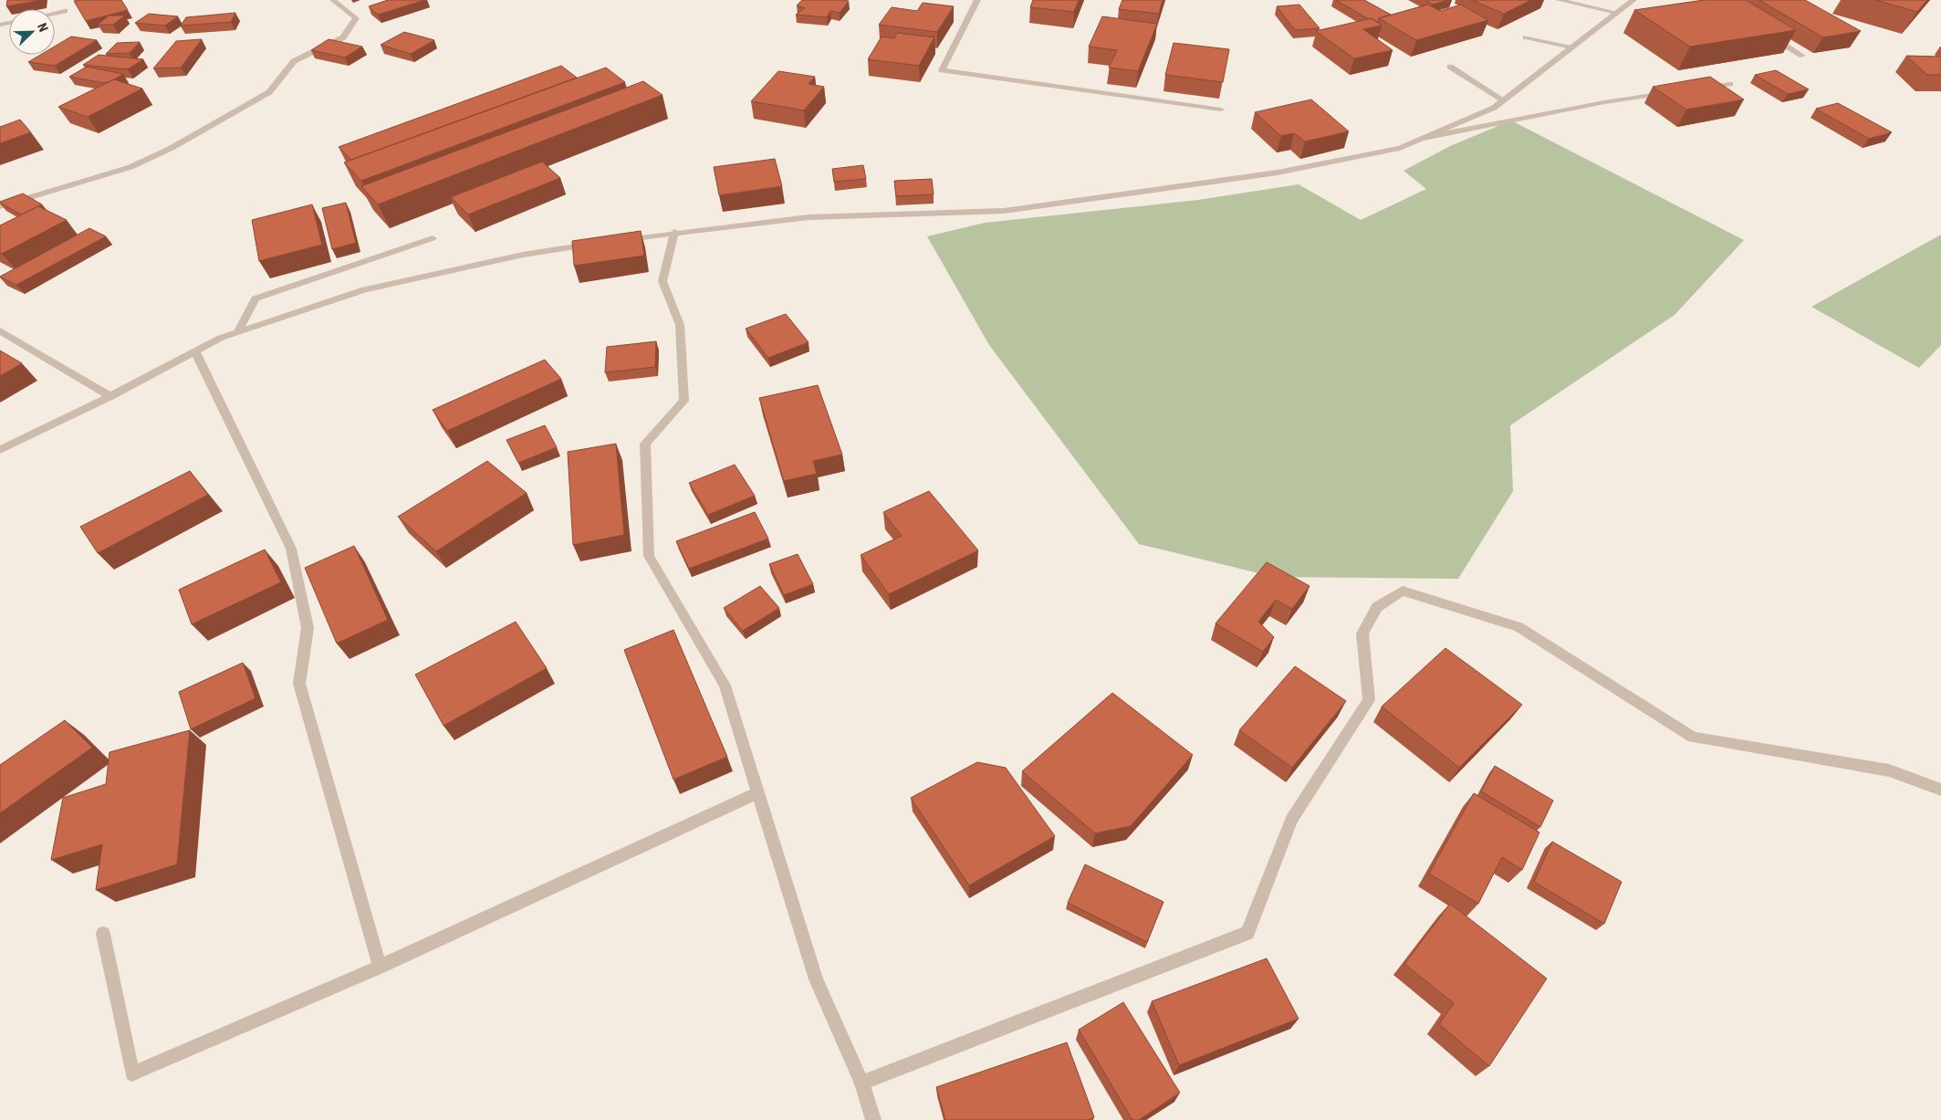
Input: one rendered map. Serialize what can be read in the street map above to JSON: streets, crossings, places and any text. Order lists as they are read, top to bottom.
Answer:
{
  "north": "top right"
}
